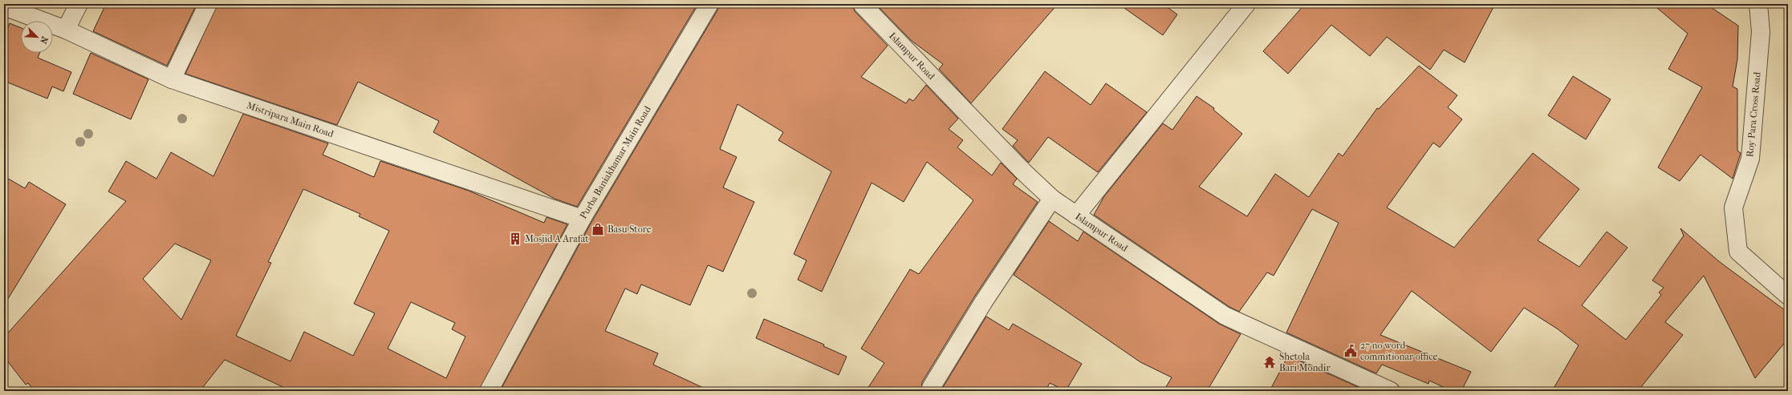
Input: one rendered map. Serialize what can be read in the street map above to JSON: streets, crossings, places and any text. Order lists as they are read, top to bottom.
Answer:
{
  "streets": {
    "street": [
      "Islampur Road",
      "Roy Para Cross Road",
      "Mistripara Main Road",
      "Purba Baniakhamar Main Road"
    ]
  },
  "crossings": [
    ["Mistripara Main Road", "Purba Baniakhamar Main Road"]
  ],
  "places": {
    "shop": ["Basu Store"],
    "building": ["Mosjid A Arafat"],
    "public building": ["27 no word commitionar office"],
    "temple": ["Shetola Bari Mondir"]
  },
  "north": "bottom right"
}
